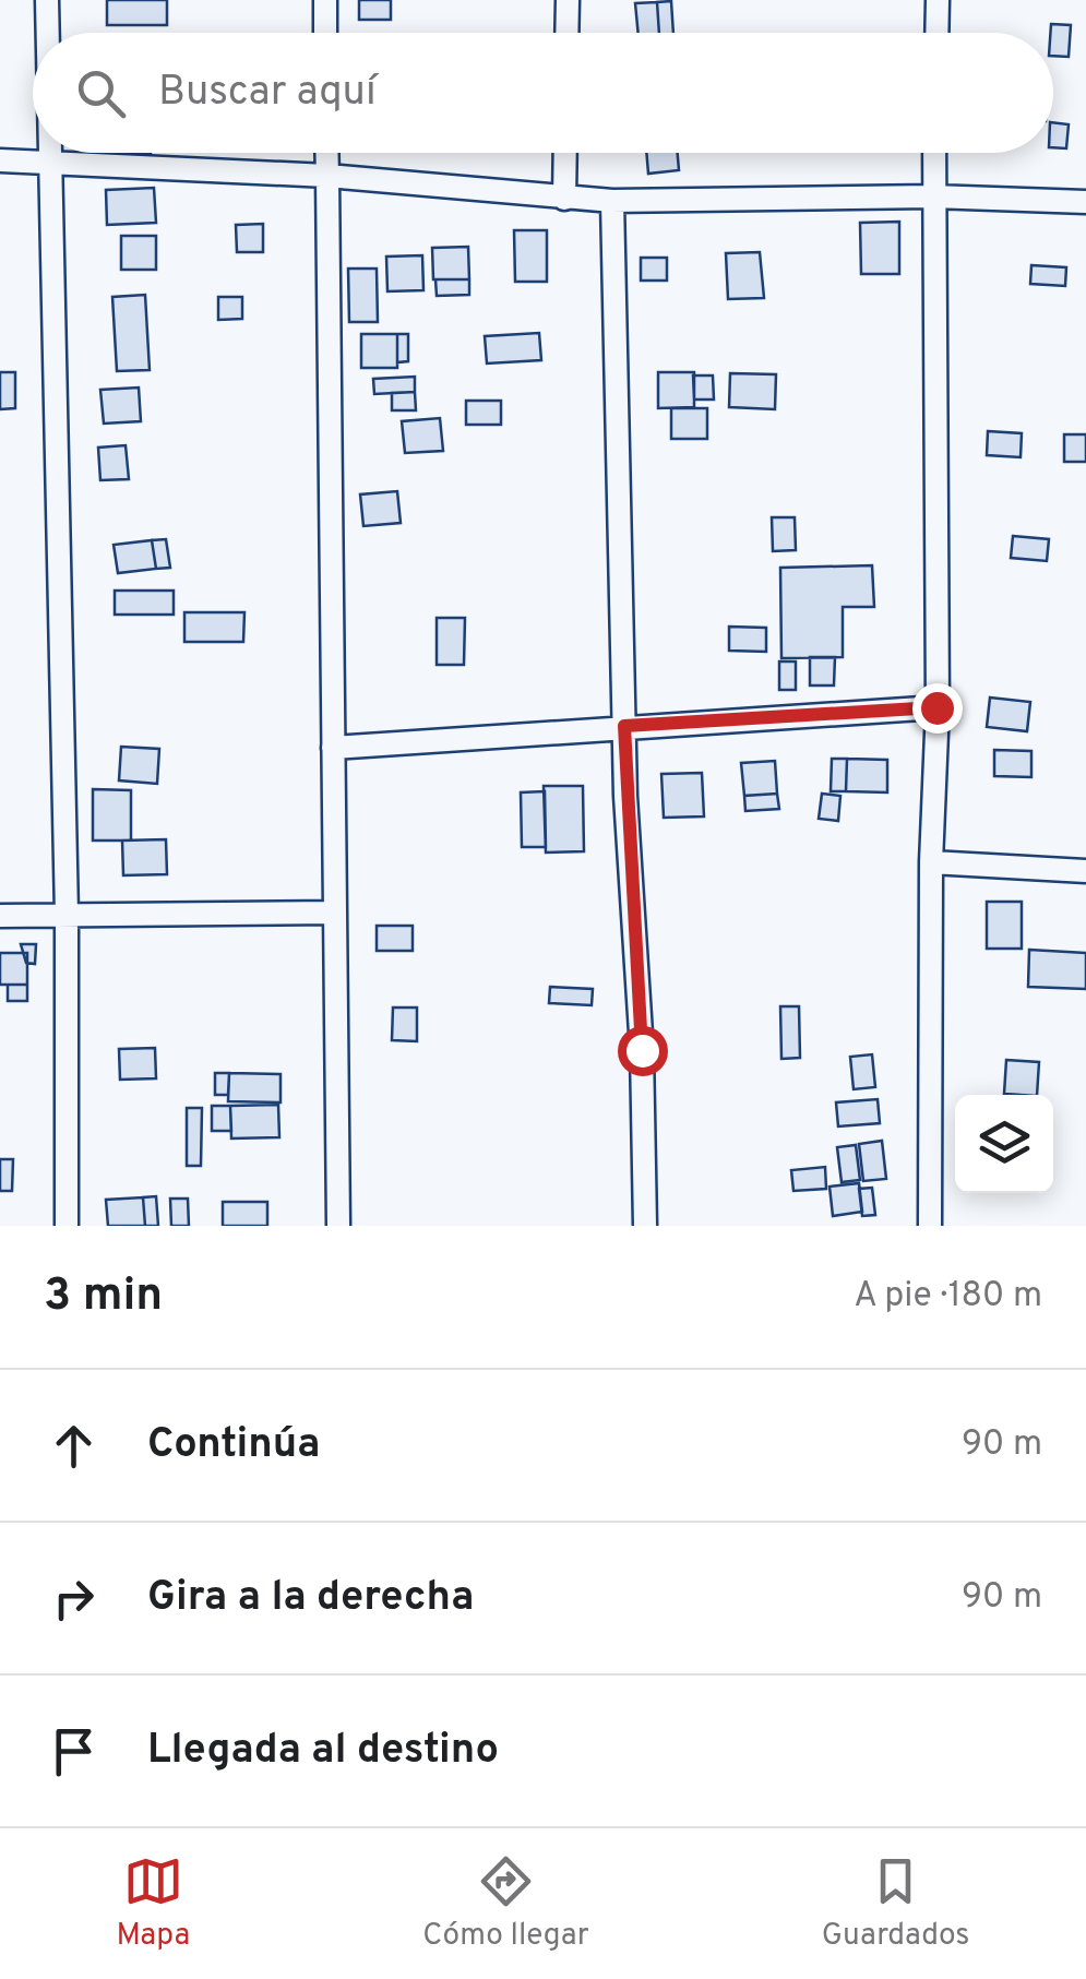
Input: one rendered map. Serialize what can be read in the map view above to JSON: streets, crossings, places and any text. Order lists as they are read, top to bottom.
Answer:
{
  "page": {
    "search": "Buscar aquí",
    "heading": ["3 min", "A pie · 180 m"],
    "list": [
      ["Continúa", "90 m"],
      ["Gira a la derecha", "90 m"],
      "Llegada al destino"
    ],
    "nav": ["Mapa", "Cómo llegar", "Guardados"]
  }
}
